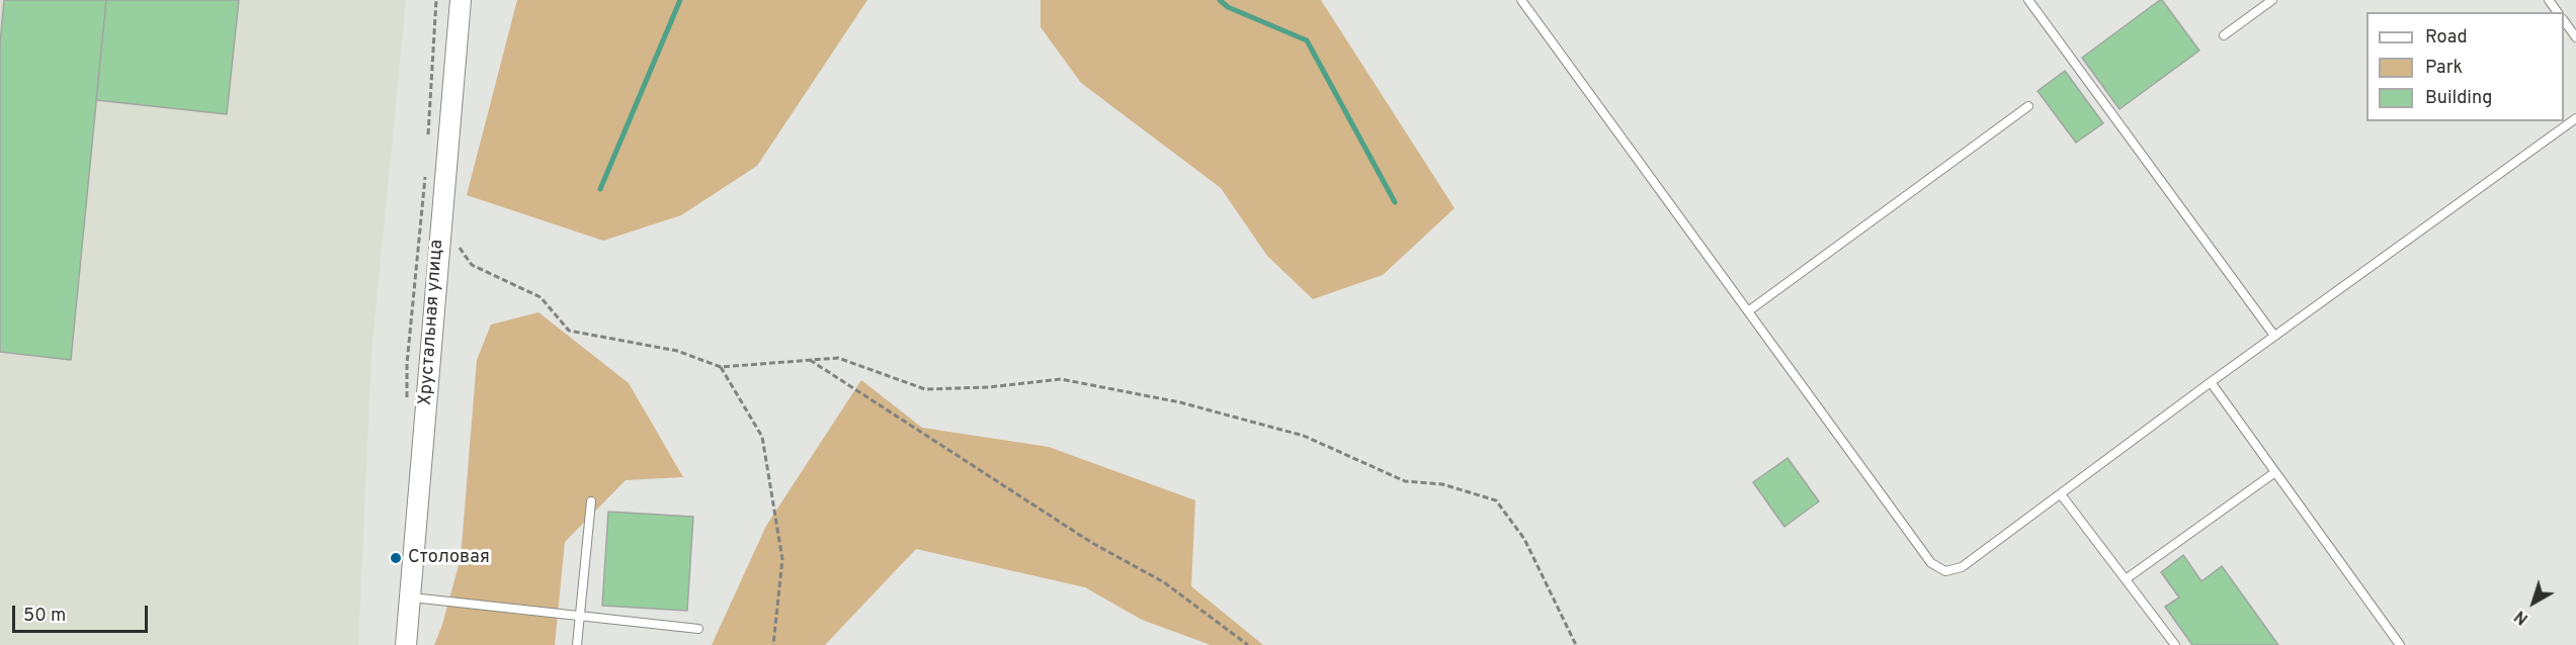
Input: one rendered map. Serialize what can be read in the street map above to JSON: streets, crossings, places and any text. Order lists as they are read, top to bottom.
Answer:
{
  "streets": {
    "street": ["Хрустальная улица"]
  },
  "places": ["Столовая"],
  "legend": ["Road", "Park", "Building"],
  "scale_bar": "50 m",
  "north": "bottom left"
}
